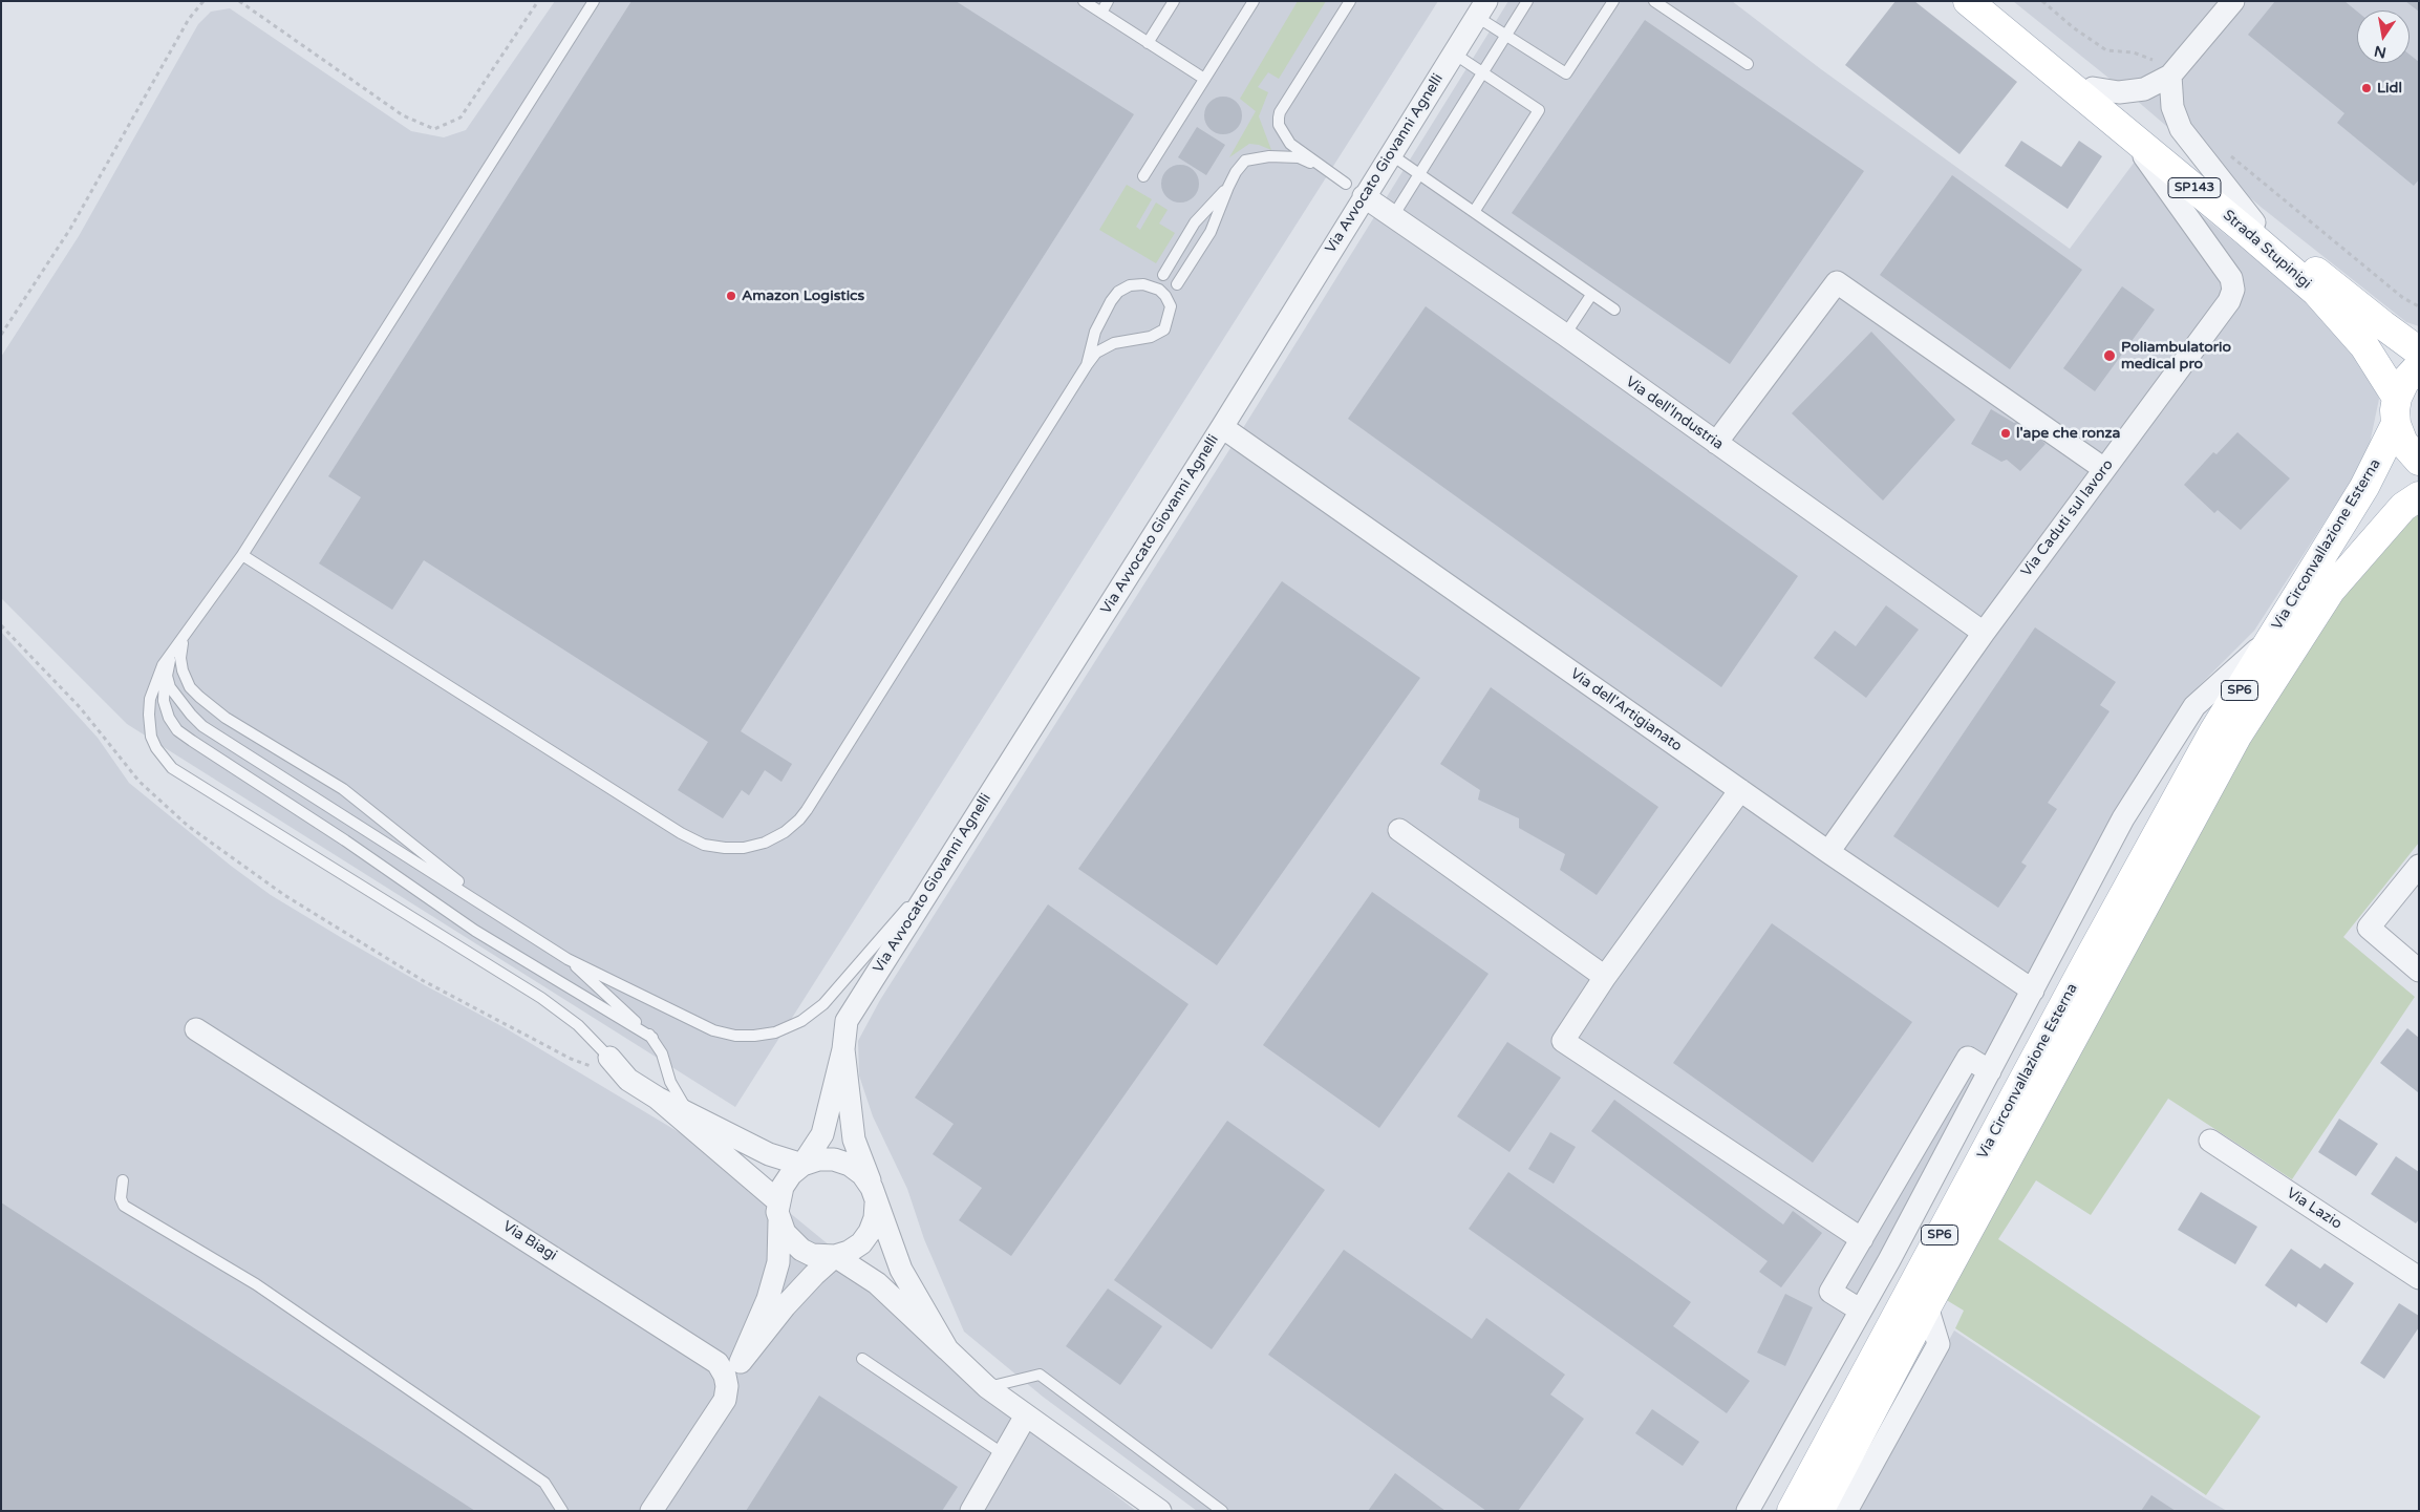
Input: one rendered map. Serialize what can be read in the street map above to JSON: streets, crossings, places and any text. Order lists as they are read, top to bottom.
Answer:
{
  "streets": {
    "main road": [
      "SP143",
      "Strada Stupinigi",
      "Via Circonvallazione Esterna",
      "SP6"
    ],
    "street": [
      "Via Avvocato Giovanni Agnelli",
      "Via dell'Industria",
      "Via Caduti sul lavoro",
      "Via dell'Artigianato",
      "Via Lazio",
      "Via Biagi"
    ]
  },
  "crossings": [
    ["Via Avvocato Giovanni Agnelli", "Via dell'Industria"],
    ["Via Avvocato Giovanni Agnelli", "Via dell'Artigianato"],
    ["Strada Stupinigi", "Via Caduti sul lavoro"],
    ["Strada Stupinigi", "Via Circonvallazione Esterna"],
    ["Via dell'Industria", "Via Caduti sul lavoro"],
    ["Via Caduti sul lavoro", "Via dell'Artigianato"],
    ["Via Circonvallazione Esterna", "Via dell'Artigianato"]
  ],
  "places": [
    "Lidl",
    "Amazon Logistics",
    "Poliambulatorio medical pro",
    "l'ape che ronza"
  ],
  "north": "bottom"
}
